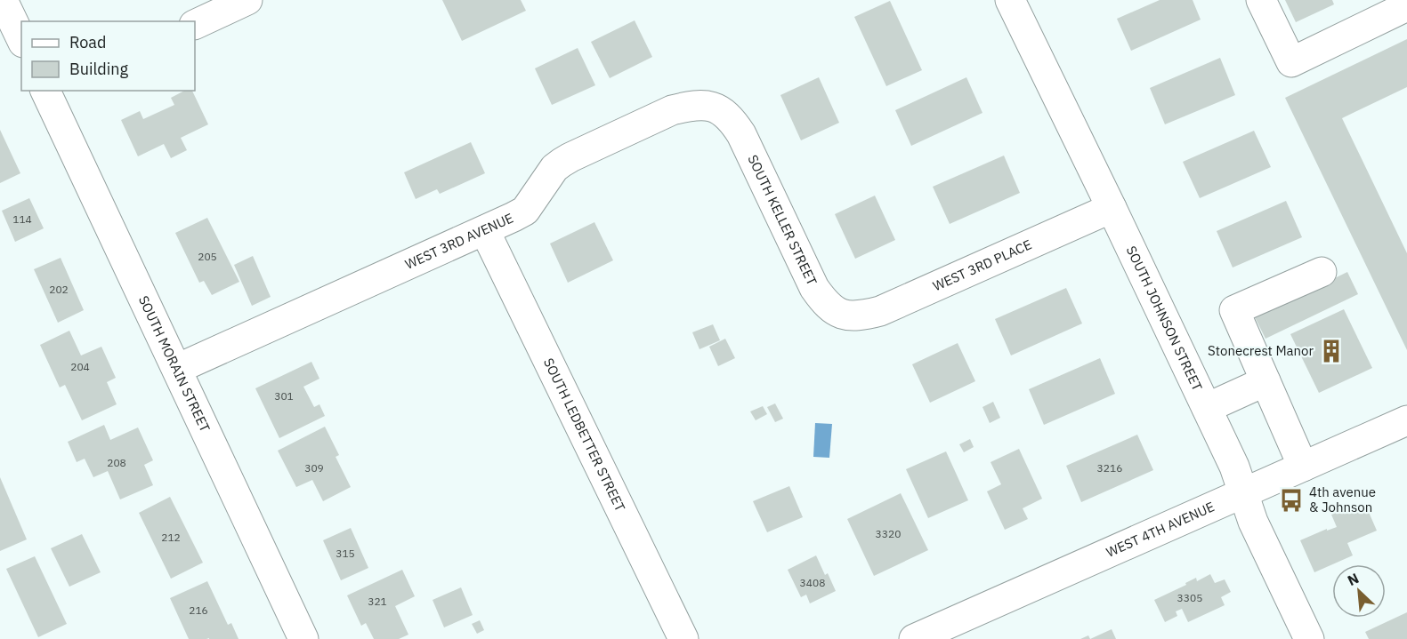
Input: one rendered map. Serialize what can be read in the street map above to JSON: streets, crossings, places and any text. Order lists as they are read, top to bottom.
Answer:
{
  "streets": {
    "street": [
      "SOUTH KELLER STREET",
      "WEST 3RD AVENUE",
      "WEST 3RD PLACE",
      "SOUTH JOHNSON STREET",
      "SOUTH MORAIN STREET",
      "SOUTH LEDBETTER STREET",
      "WEST 4TH AVENUE"
    ]
  },
  "crossings": [
    ["SOUTH KELLER STREET", "WEST 3RD AVENUE"],
    ["SOUTH KELLER STREET", "WEST 3RD PLACE"],
    ["WEST 3RD AVENUE", "SOUTH MORAIN STREET"],
    ["WEST 3RD AVENUE", "SOUTH LEDBETTER STREET"],
    ["WEST 3RD PLACE", "SOUTH JOHNSON STREET"],
    ["SOUTH JOHNSON STREET", "WEST 4TH AVENUE"]
  ],
  "places": {
    "building": ["Stonecrest Manor"],
    "bus stop": ["4th avenue & Johnson"]
  },
  "house_numbers": [
    "114",
    "205",
    "202",
    "204",
    "301",
    "208",
    "309",
    "3216",
    "3320",
    "212",
    "315",
    "3408",
    "3305",
    "321",
    "216"
  ],
  "legend": ["Road", "Building"],
  "north": "top left"
}
